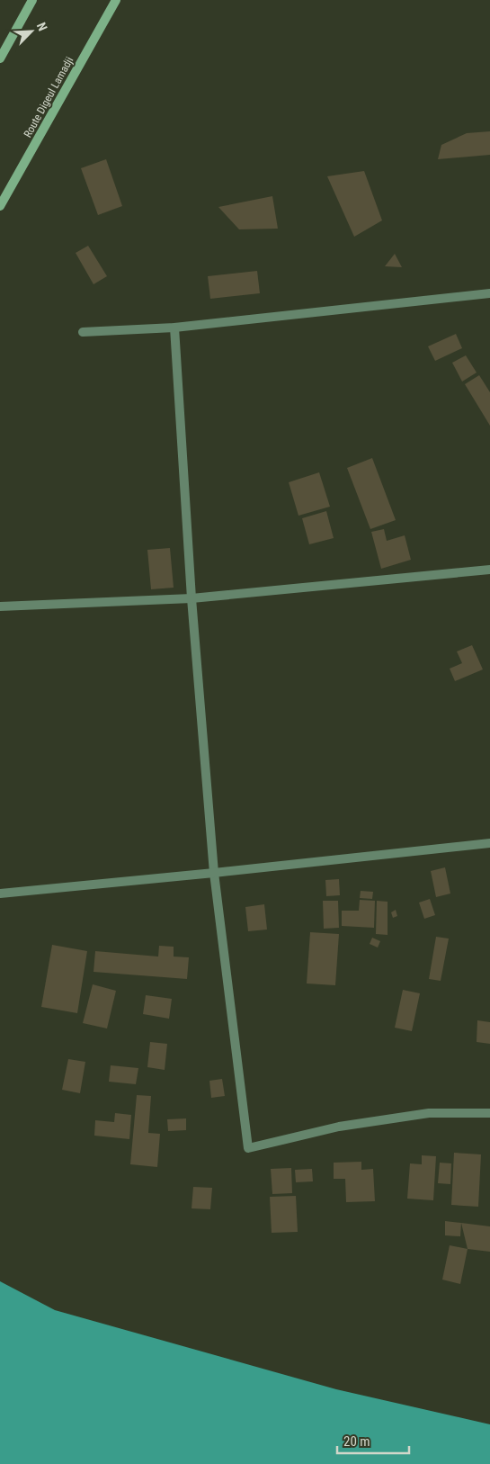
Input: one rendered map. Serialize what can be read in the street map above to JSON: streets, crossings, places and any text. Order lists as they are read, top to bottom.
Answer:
{
  "streets": {
    "main road": ["Route Digeul Lamadji"]
  },
  "scale_bar": "20 m",
  "north": "top right"
}
